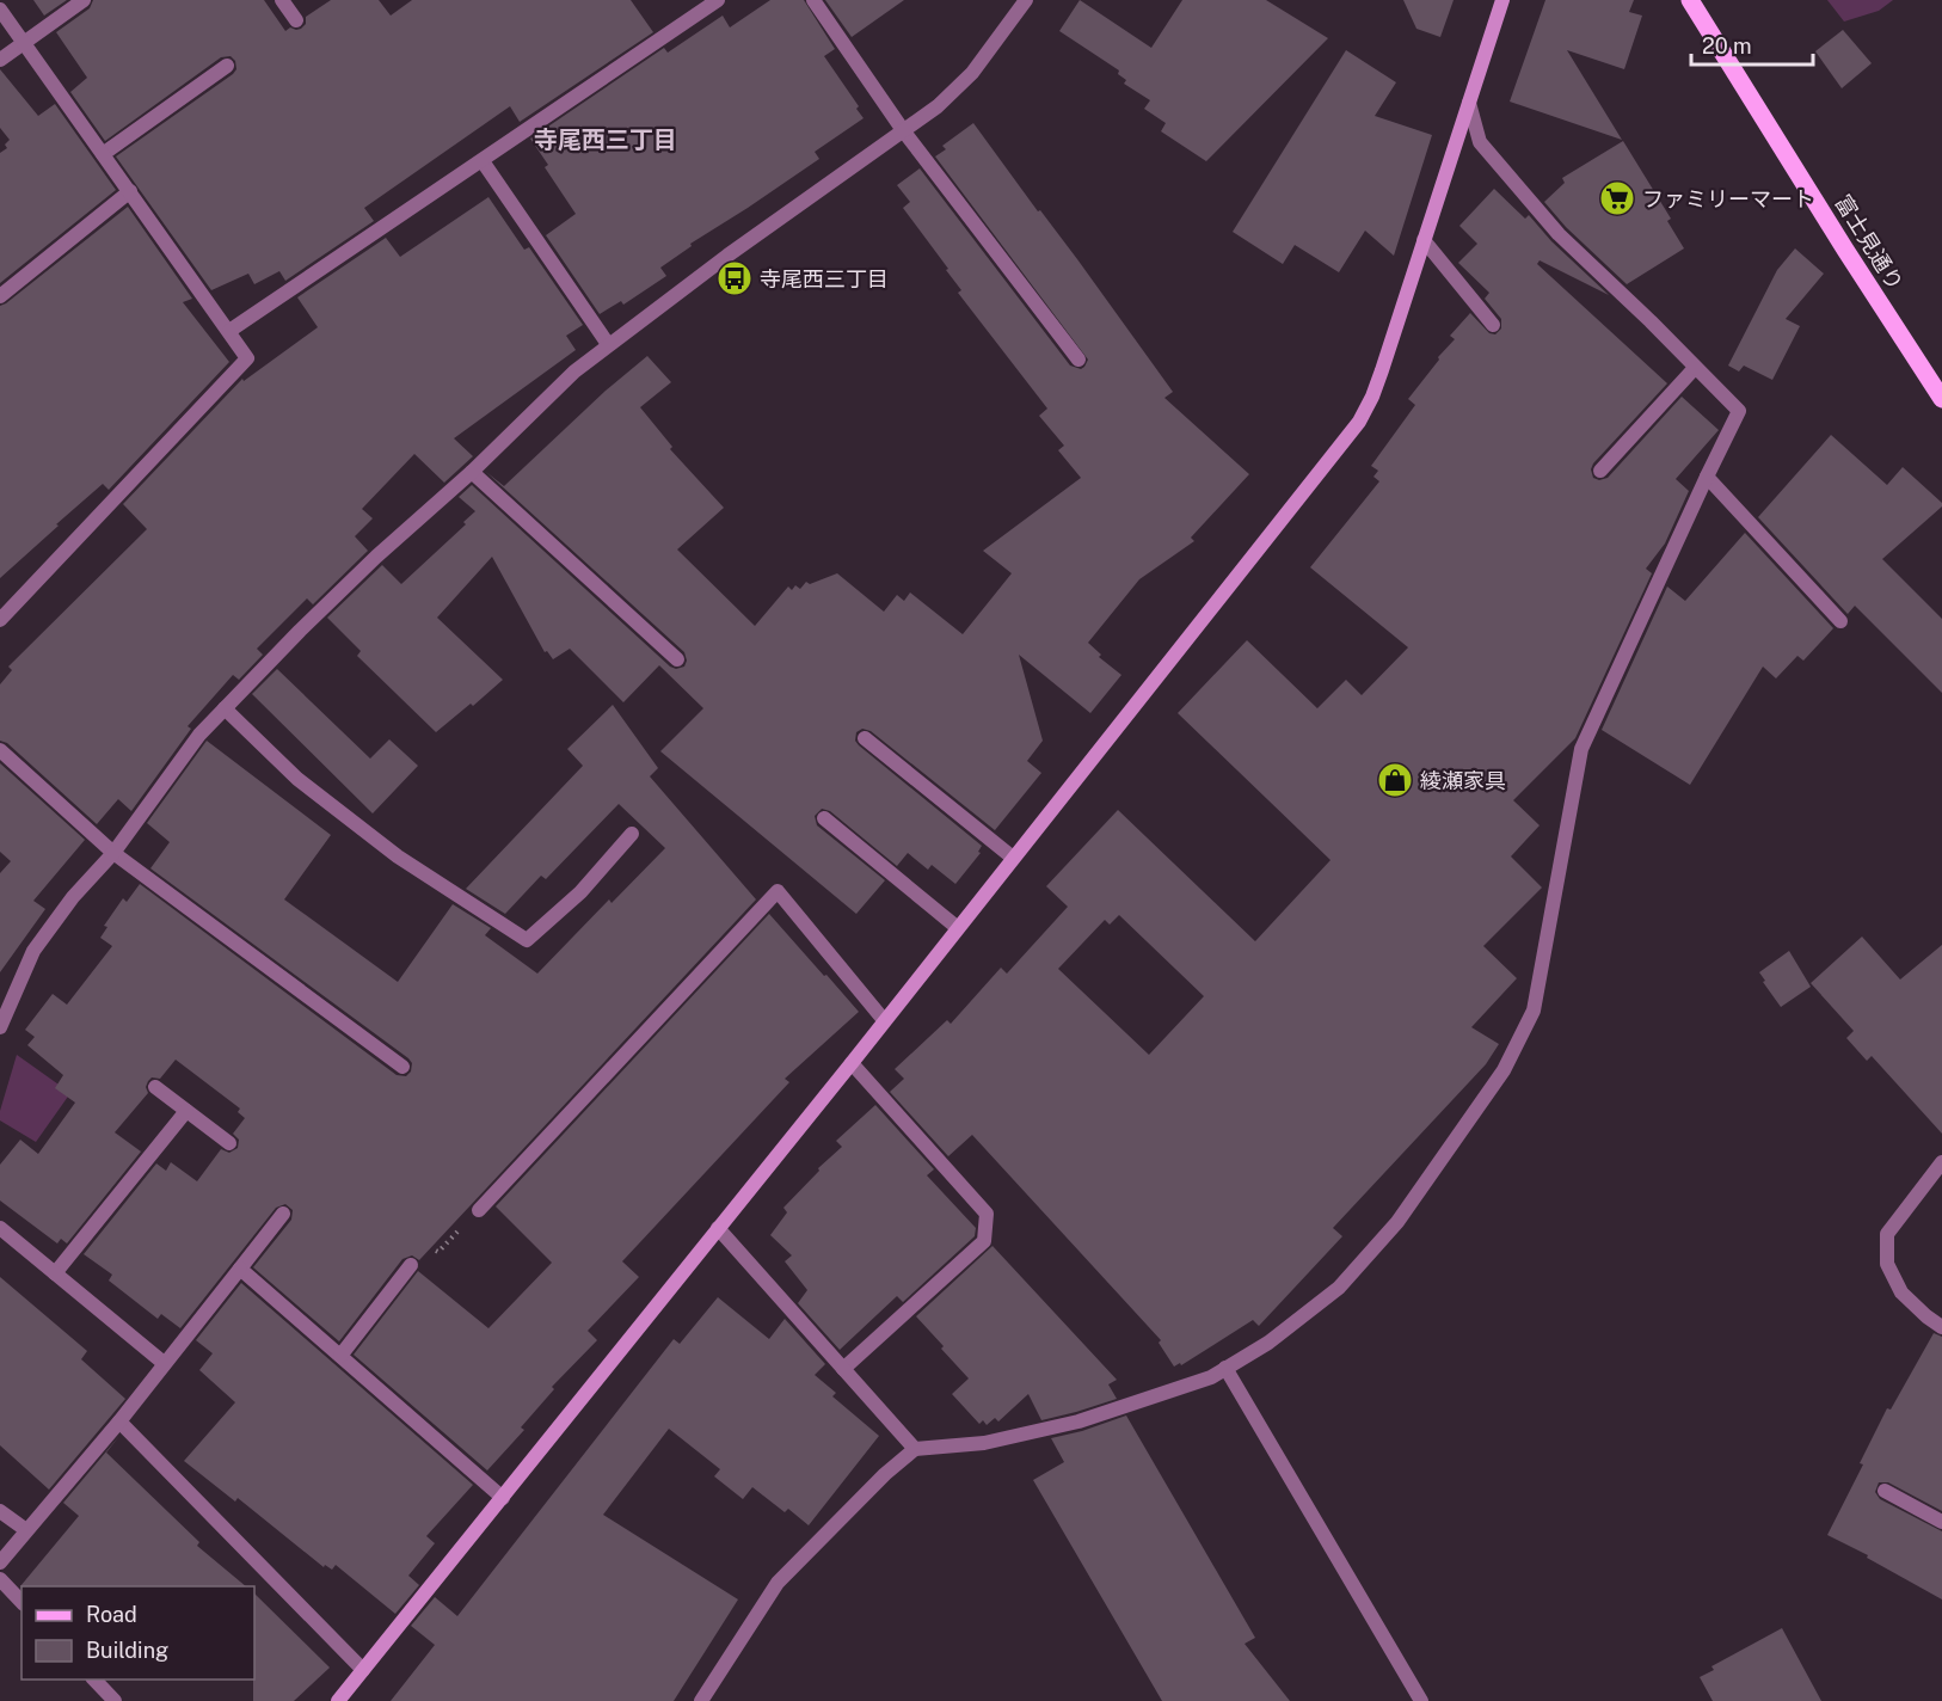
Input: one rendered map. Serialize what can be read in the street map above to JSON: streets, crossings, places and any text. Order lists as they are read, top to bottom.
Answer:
{
  "streets": {
    "main road": ["富士見通り"]
  },
  "districts": ["寺尾西三丁目"],
  "places": {
    "supermarket": ["ファミリーマート"],
    "bus stop": ["寺尾西三丁目"],
    "shop": ["綾瀬家具"]
  },
  "legend": ["Road", "Building"],
  "scale_bar": "20 m"
}
